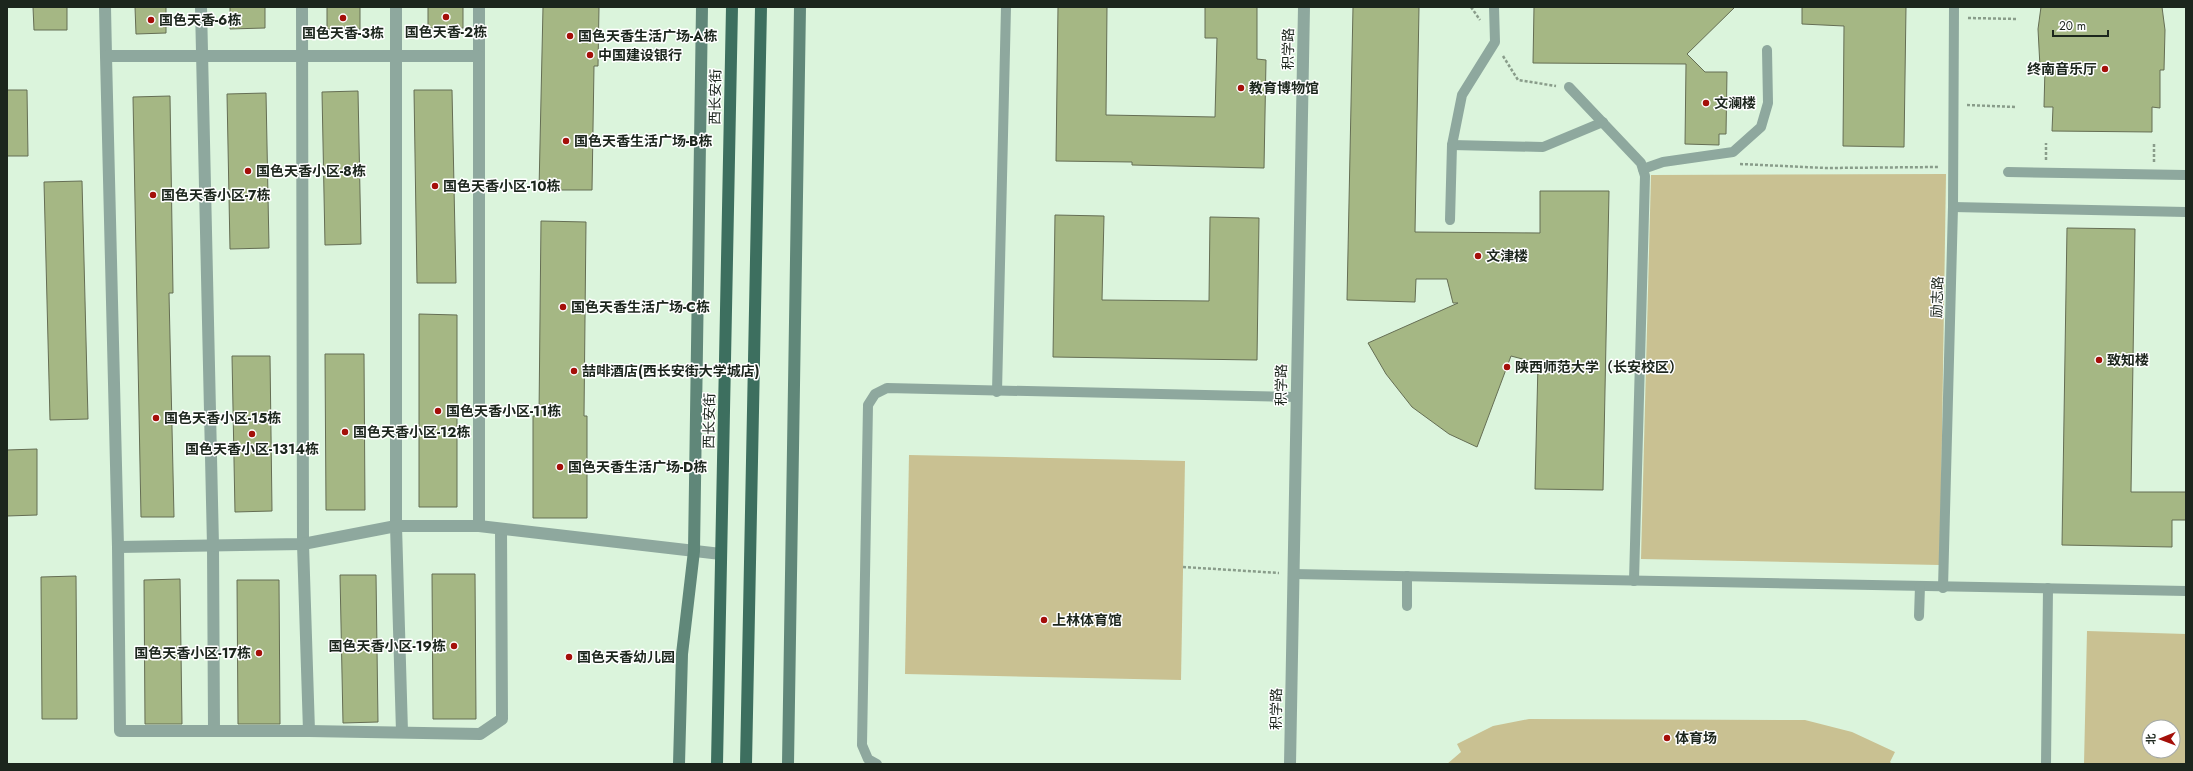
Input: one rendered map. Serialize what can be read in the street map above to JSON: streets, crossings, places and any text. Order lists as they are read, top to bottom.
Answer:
{
  "streets": {
    "main road": ["西长安街"],
    "street": ["积学路"],
    "lane": ["励志路"]
  },
  "places": [
    "国色天香-2栋",
    "国色天香-3栋",
    "国色天香-6栋",
    "国色天香生活广场-A栋",
    "中国建设银行",
    "终南音乐厅",
    "教育博物馆",
    "文澜楼",
    "国色天香生活广场-B栋",
    "国色天香小区-8栋",
    "国色天香小区-10栋",
    "国色天香小区-7栋",
    "文津楼",
    "国色天香生活广场-C栋",
    "致知楼",
    "陕西师范大学（长安校区）",
    "喆啡酒店(西长安街大学城店)",
    "国色天香小区-11栋",
    "国色天香小区-15栋",
    "国色天香小区-12栋",
    "国色天香小区-1314栋",
    "国色天香生活广场-D栋",
    "上林体育馆",
    "国色天香小区-19栋",
    "国色天香小区-17栋",
    "国色天香幼儿园",
    "体育场"
  ],
  "scale_bar": "20 m",
  "north": "left"
}
